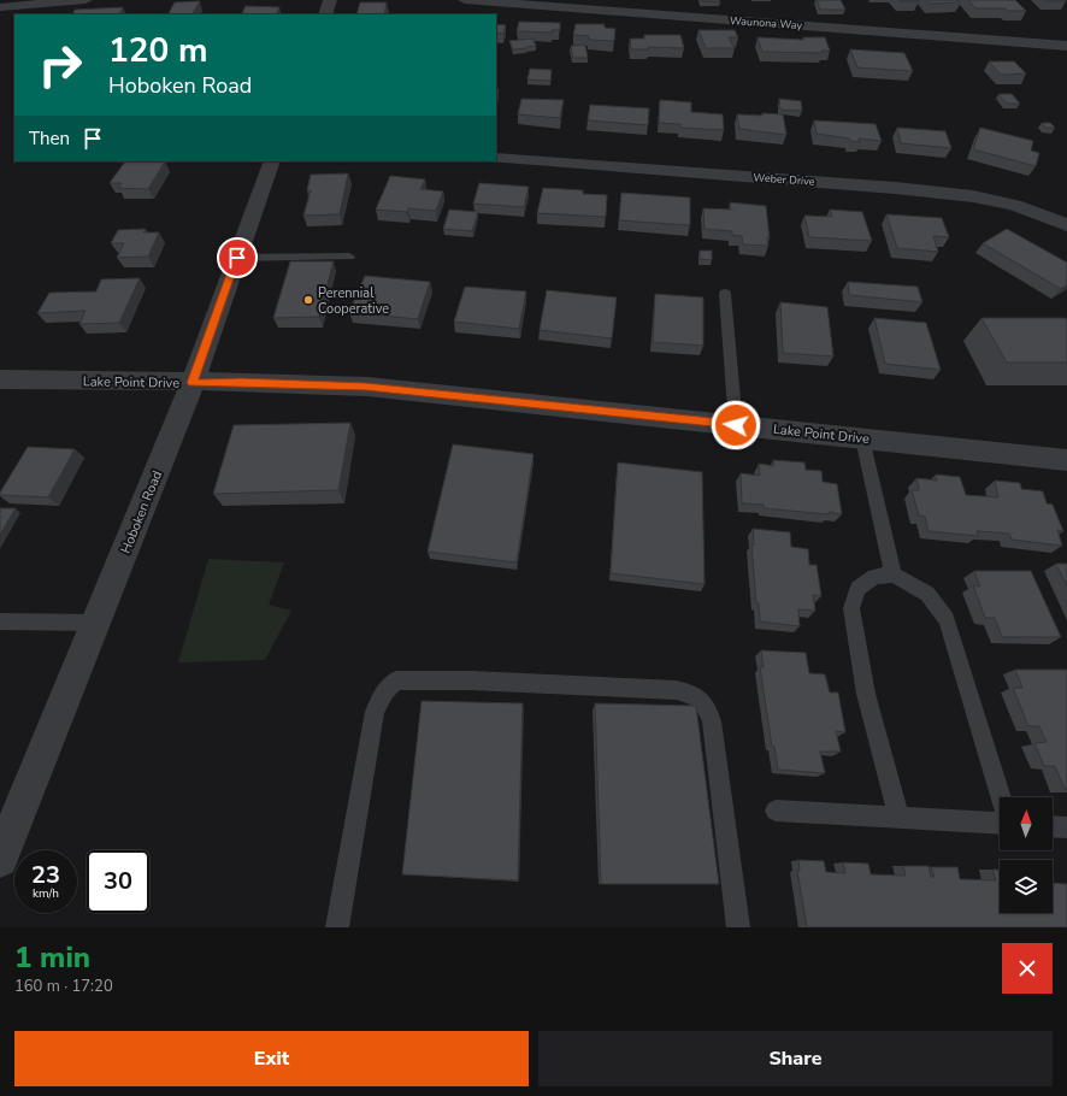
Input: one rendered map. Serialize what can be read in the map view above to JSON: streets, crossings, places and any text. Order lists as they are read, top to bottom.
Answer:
{
  "streets": {
    "street": [
      "Waunona Way",
      "Weber Drive",
      "Lake Point Drive",
      "Hoboken Road"
    ]
  },
  "crossings": [
    ["Lake Point Drive", "Hoboken Road"]
  ],
  "places": ["Perennial Cooperative"],
  "north": "top",
  "page": {
    "turn": ["120 m", "Hoboken Road"],
    "then": "Then",
    "speed": "23 km/h",
    "limit": "30",
    "heading": ["1 min", "160 m · 17:20"],
    "buttons": ["Exit", "Share"]
  }
}
